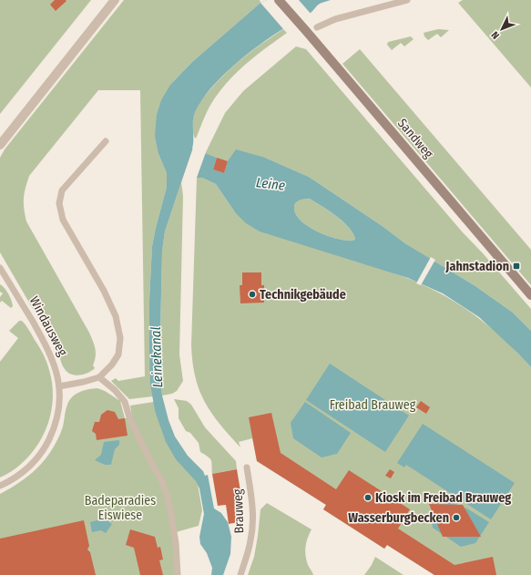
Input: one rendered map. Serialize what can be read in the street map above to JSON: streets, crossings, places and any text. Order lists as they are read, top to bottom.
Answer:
{
  "streets": {
    "street": ["Sandweg"],
    "lane": ["Windausweg", "Brauweg"]
  },
  "water": ["Leine", "Leinekanal"],
  "parks": ["Freibad Brauweg", "Badeparadies Eiswiese"],
  "places": {
    "transit": ["Jahnstadion"],
    "other": ["Technikgebäude", "Kiosk im Freibad Brauweg", "Wasserburgbecken"]
  },
  "north": "bottom left"
}
